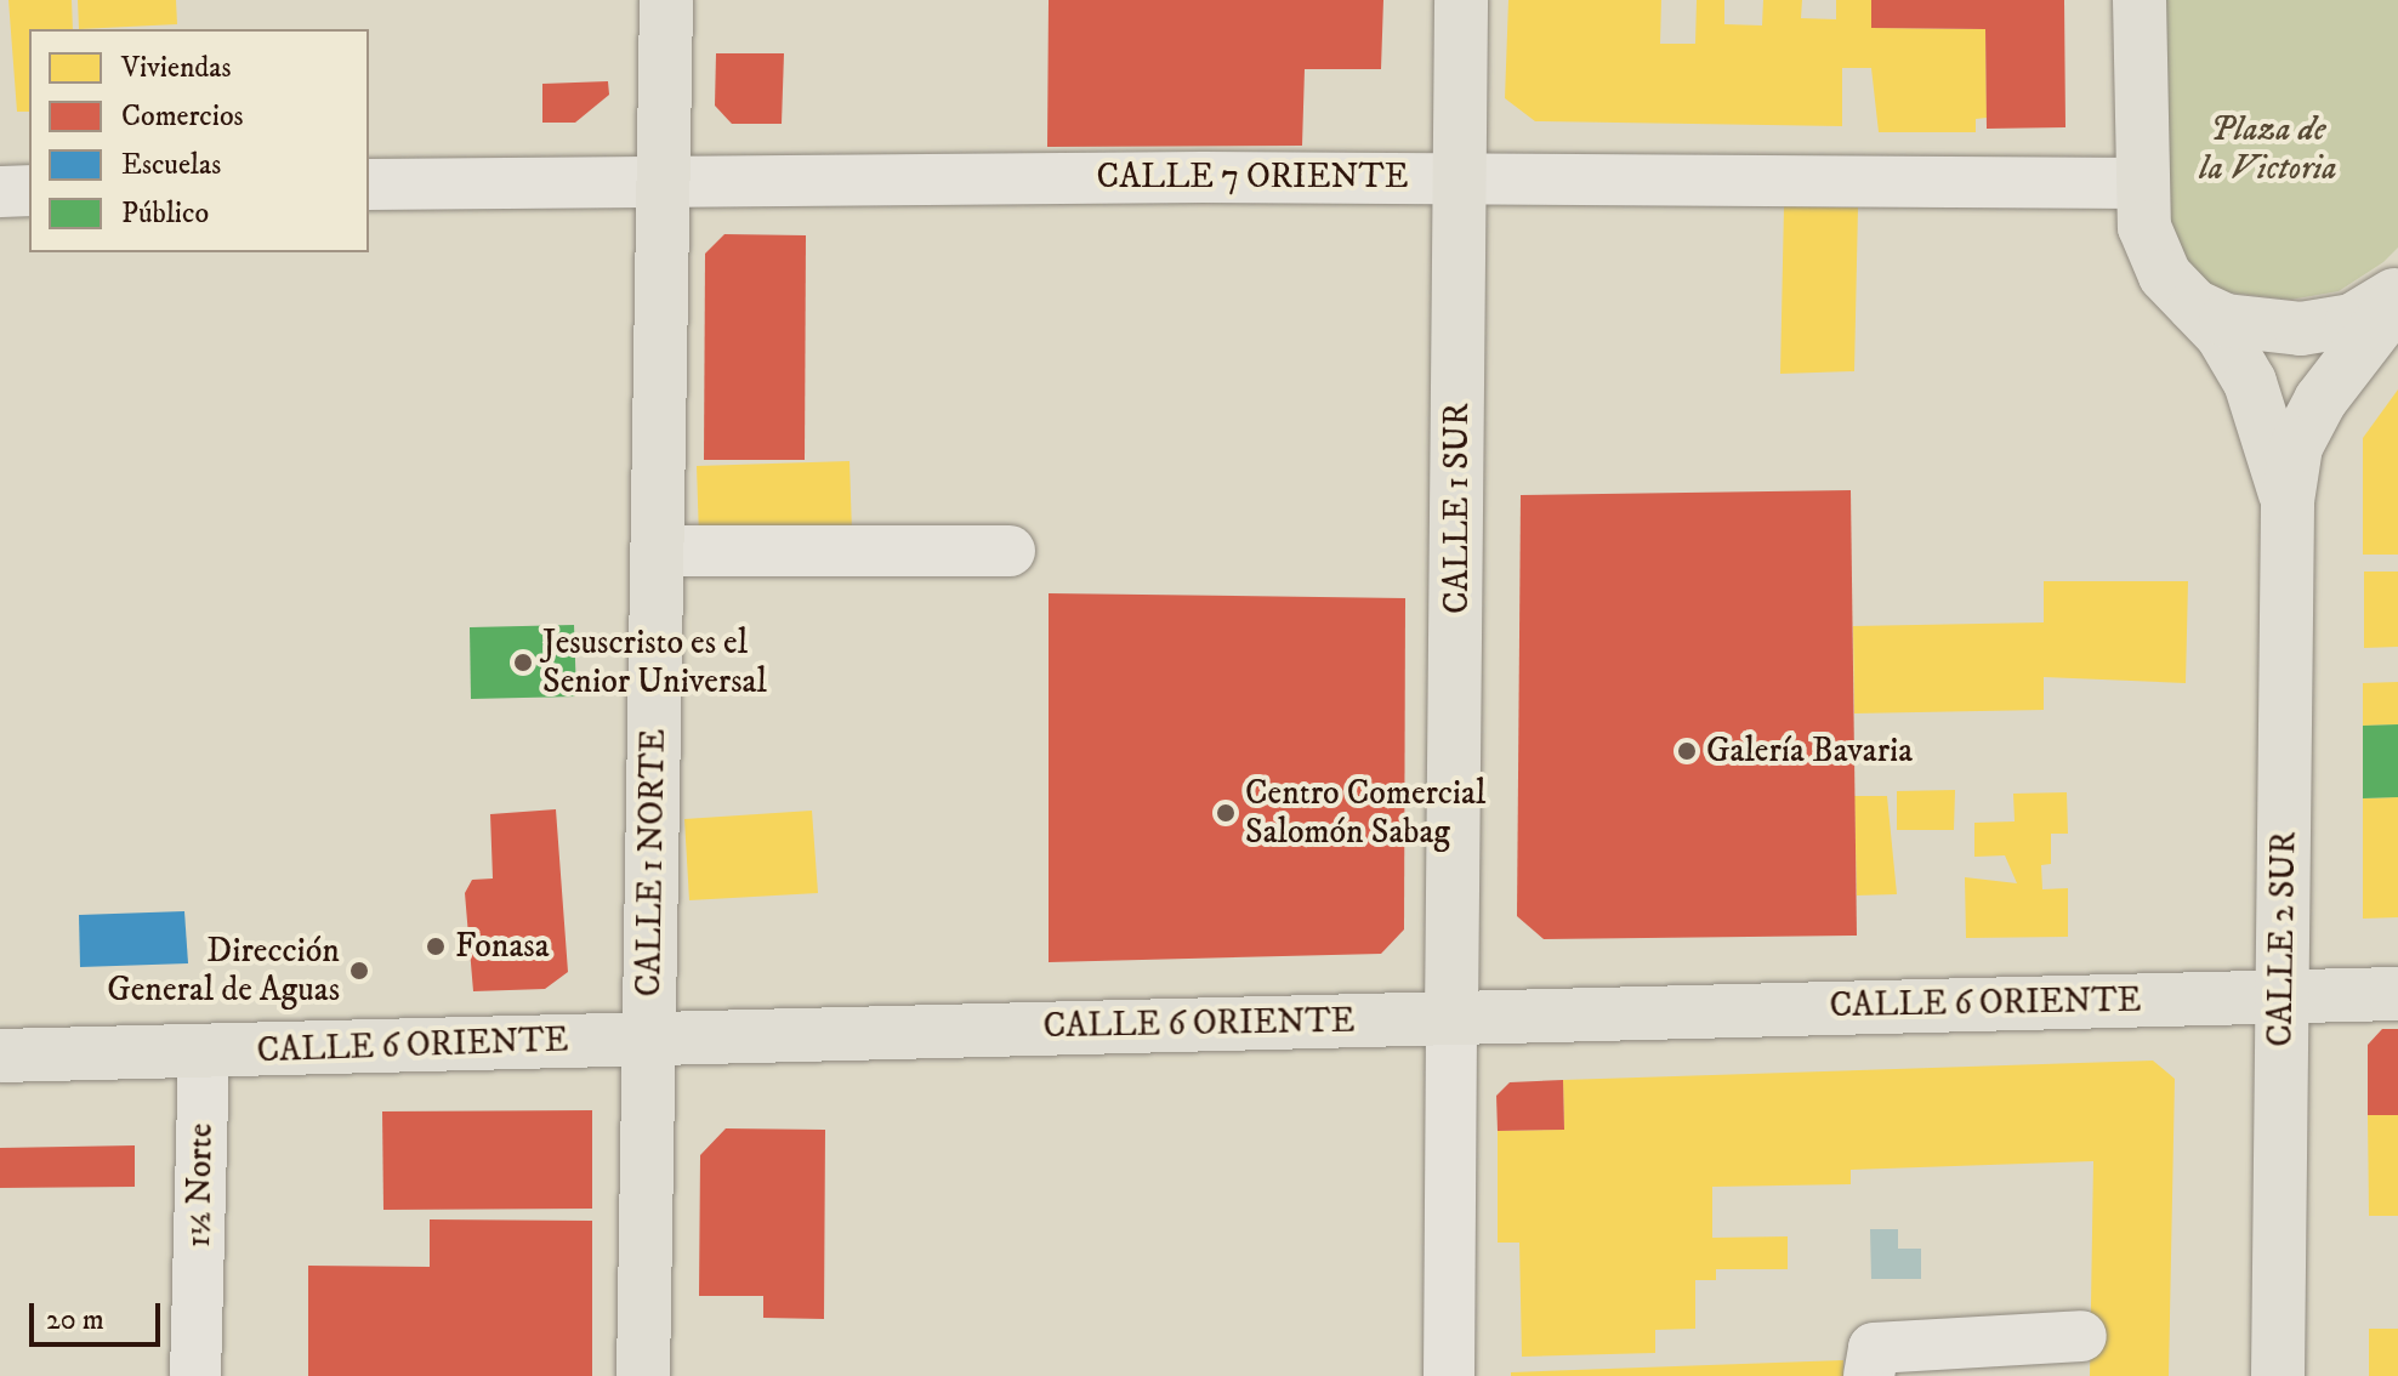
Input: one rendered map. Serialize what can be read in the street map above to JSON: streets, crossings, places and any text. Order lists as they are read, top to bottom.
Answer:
{
  "streets": {
    "main road": [
      "CALLE 1 SUR",
      "CALLE 1 NORTE",
      "CALLE 2 SUR",
      "CALLE 6 ORIENTE"
    ],
    "street": ["CALLE 7 ORIENTE", "1½ Norte"]
  },
  "crossings": [
    ["CALLE 7 ORIENTE", "CALLE 1 SUR"],
    ["CALLE 7 ORIENTE", "CALLE 1 NORTE"],
    ["CALLE 7 ORIENTE", "CALLE 2 SUR"],
    ["CALLE 1 SUR", "CALLE 6 ORIENTE"],
    ["CALLE 1 NORTE", "CALLE 6 ORIENTE"],
    ["CALLE 2 SUR", "CALLE 6 ORIENTE"],
    ["CALLE 6 ORIENTE", "1½ Norte"]
  ],
  "parks": ["Plaza de la Victoria"],
  "places": [
    "Jesuscristo es el Senior Universal",
    "Galería Bavaria",
    "Centro Comercial Salomón Sabag",
    "Fonasa",
    "Dirección General de Aguas"
  ],
  "legend": [
    "Viviendas",
    "Comercios",
    "Escuelas",
    "Público"
  ],
  "scale_bar": "20 m"
}
